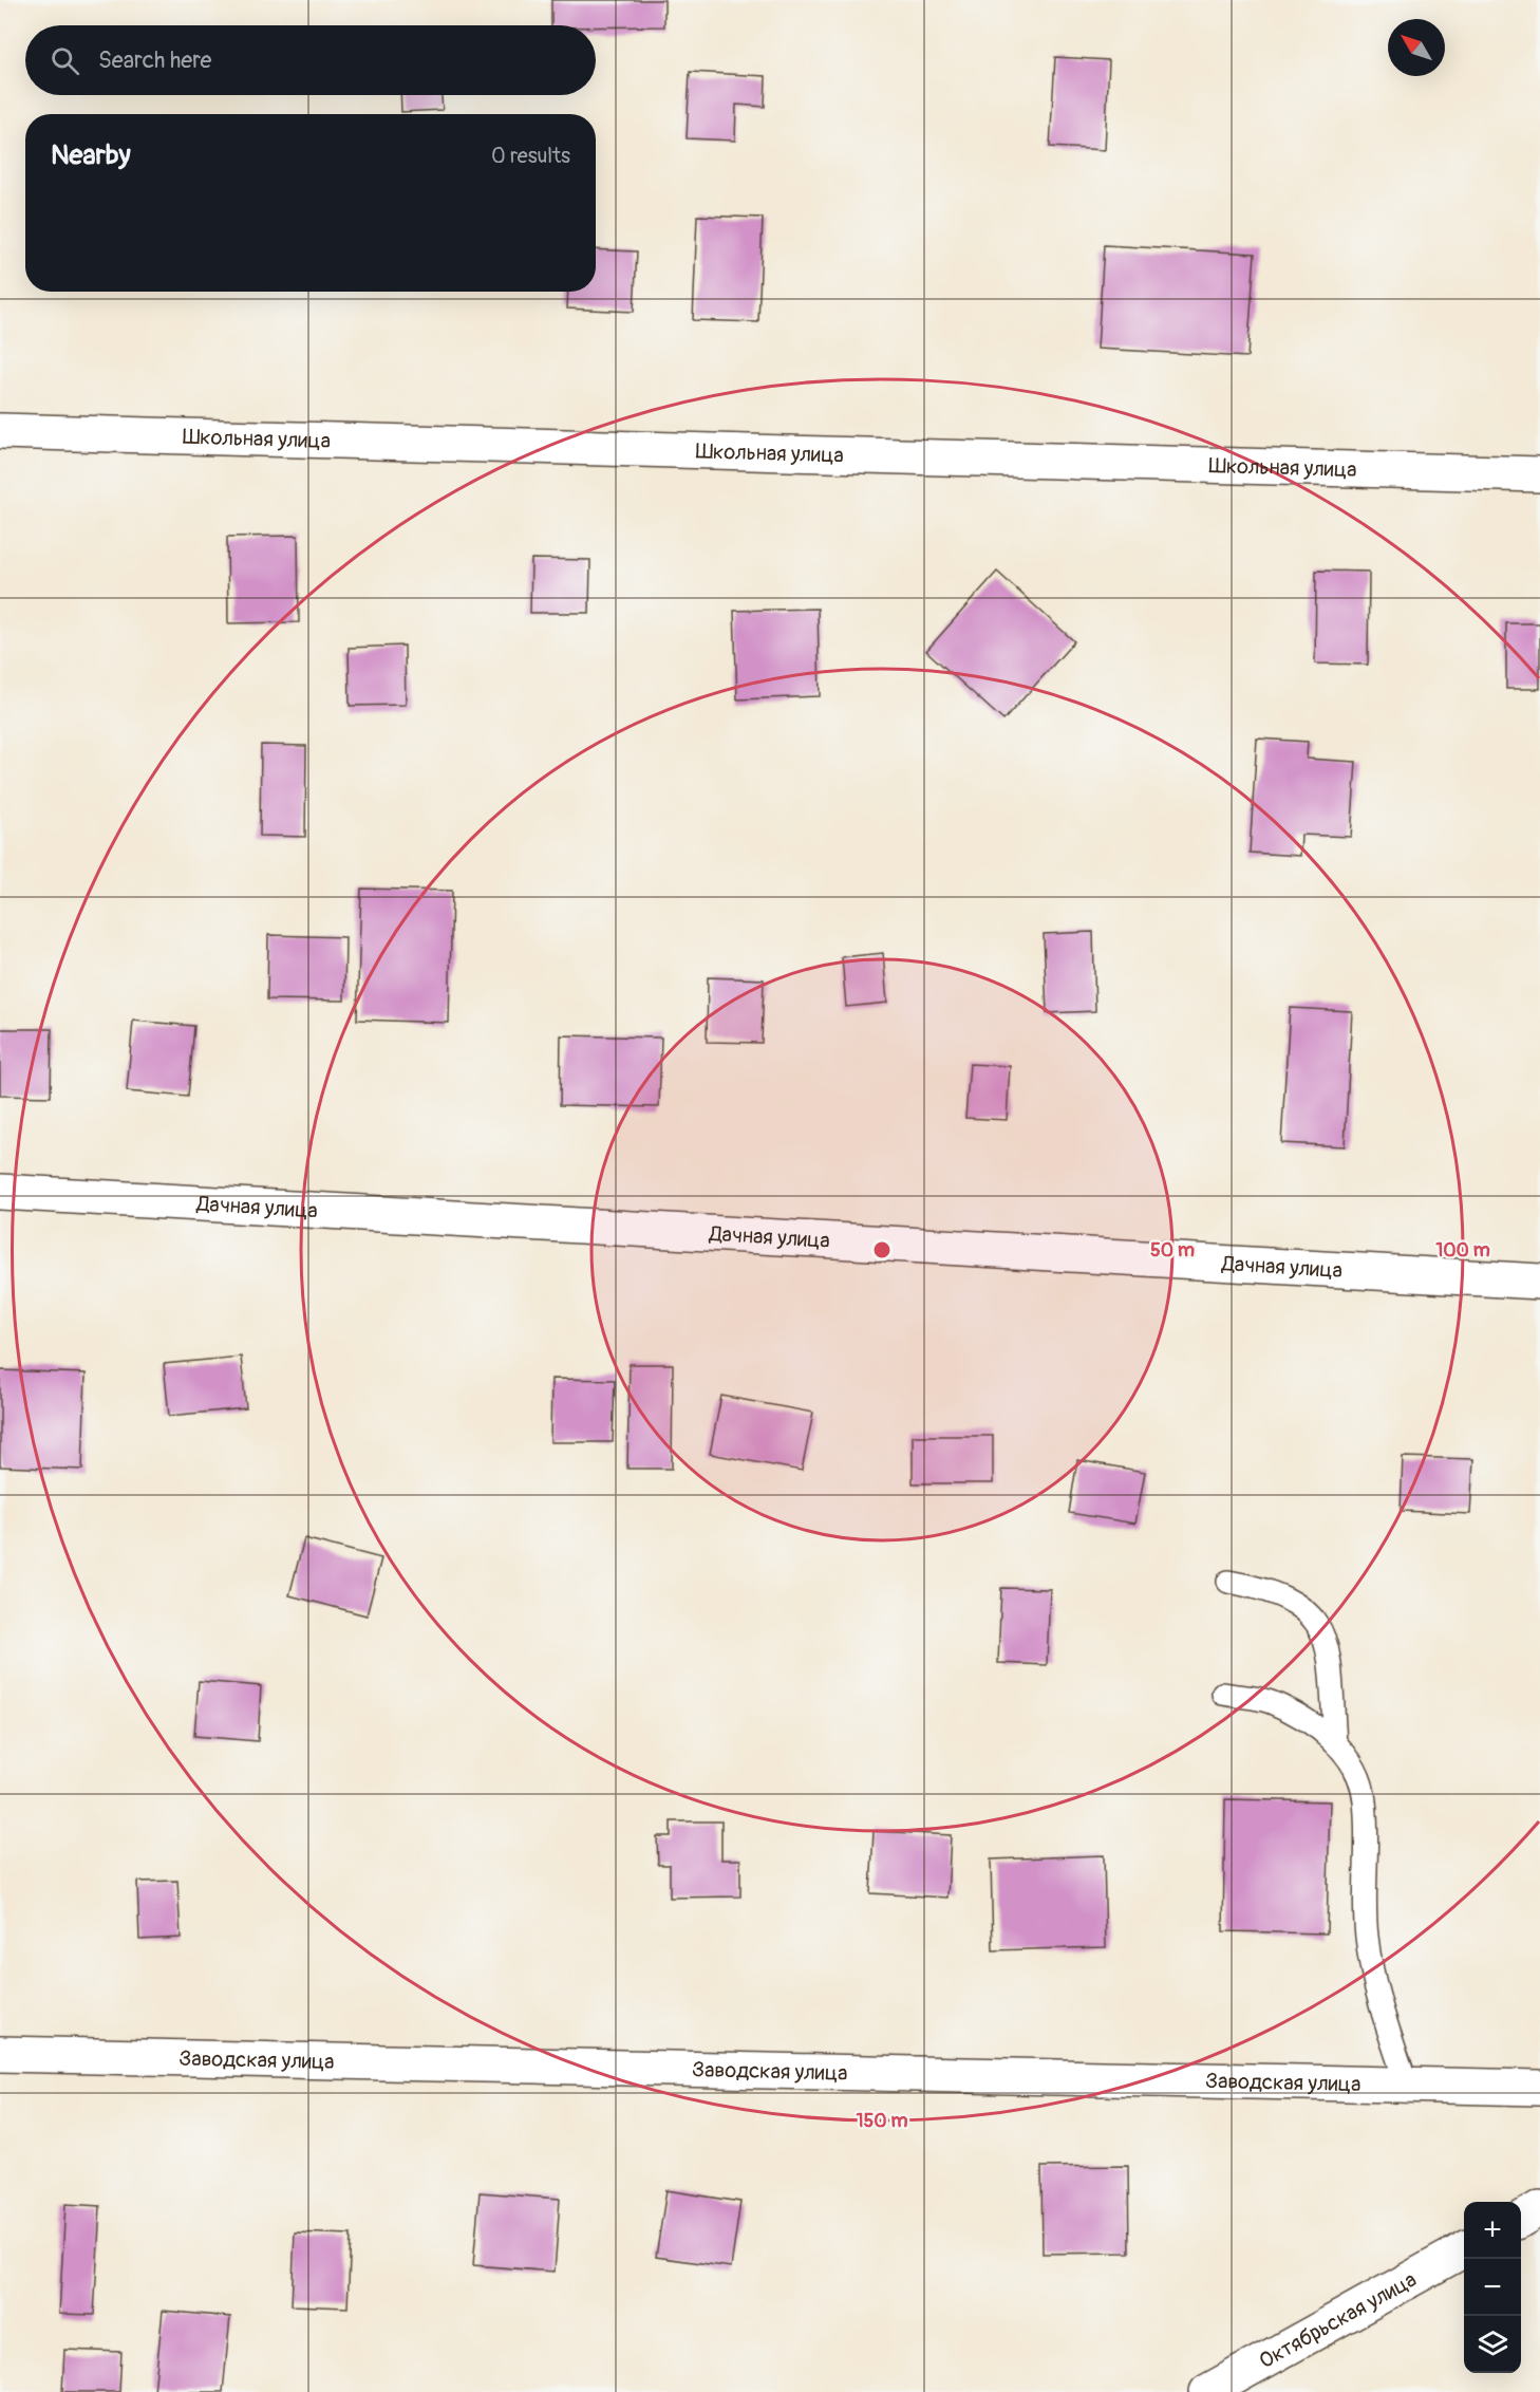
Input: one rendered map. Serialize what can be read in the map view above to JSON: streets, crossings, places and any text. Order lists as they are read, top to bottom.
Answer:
{
  "streets": {
    "street": [
      "Школьная улица",
      "Дачная улица",
      "Заводская улица",
      "Октябрьская улица"
    ]
  },
  "north": "top left",
  "page": {
    "search": "Search here",
    "heading": ["Nearby", "0 results"],
    "map_buttons": ["+", "−"]
  },
  "rings": ["50 m", "100 m", "150 m"]
}
